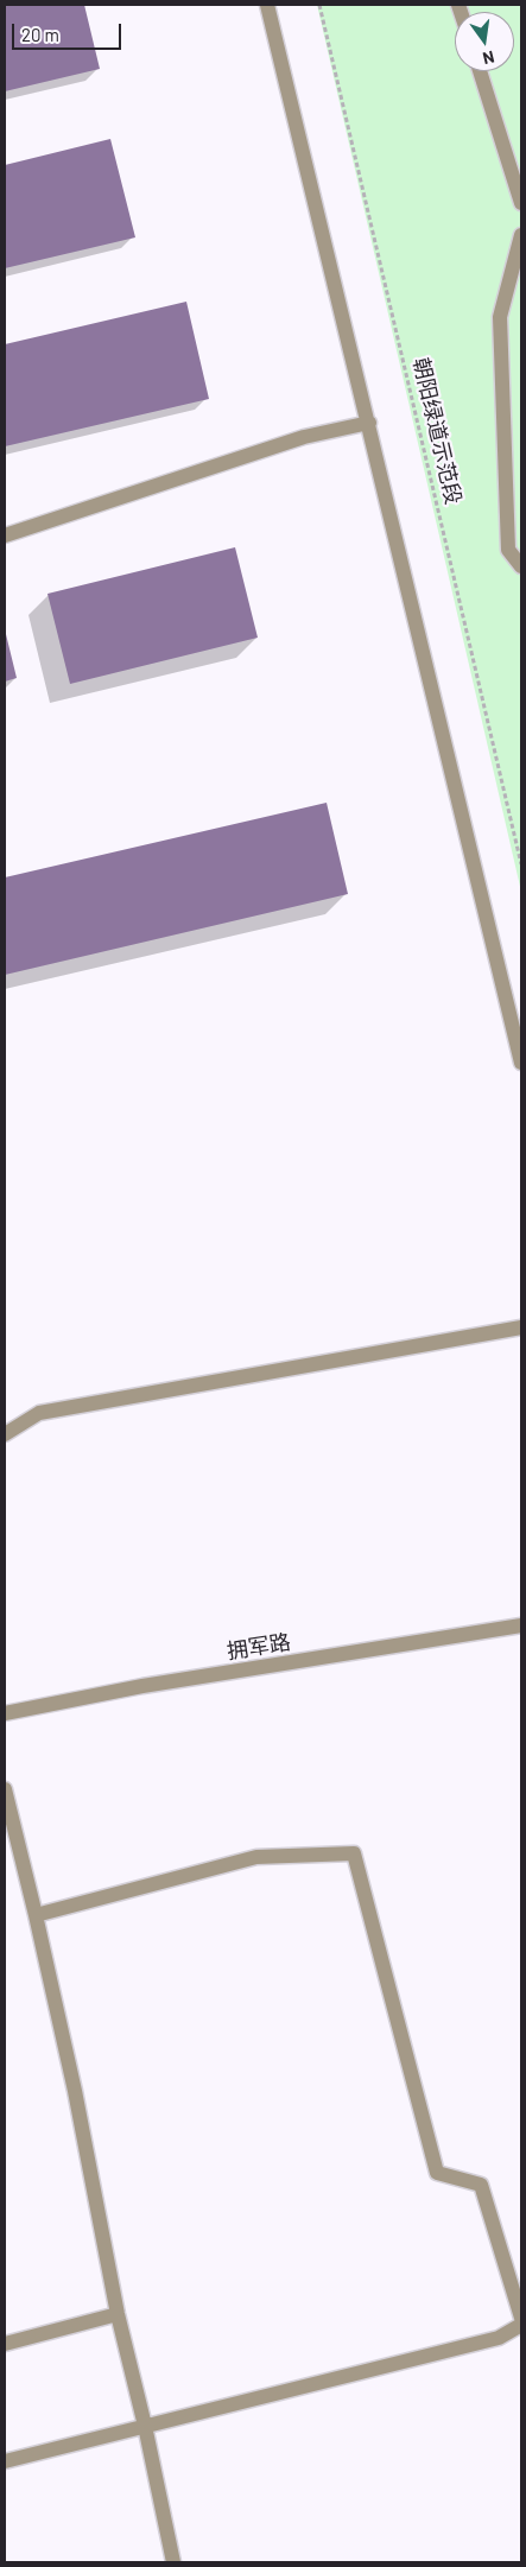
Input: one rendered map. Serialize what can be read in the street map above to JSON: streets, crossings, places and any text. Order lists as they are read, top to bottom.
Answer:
{
  "streets": {
    "street": ["拥军路"],
    "path": ["朝阳绿道示范段"]
  },
  "scale_bar": "20 m",
  "north": "bottom"
}
